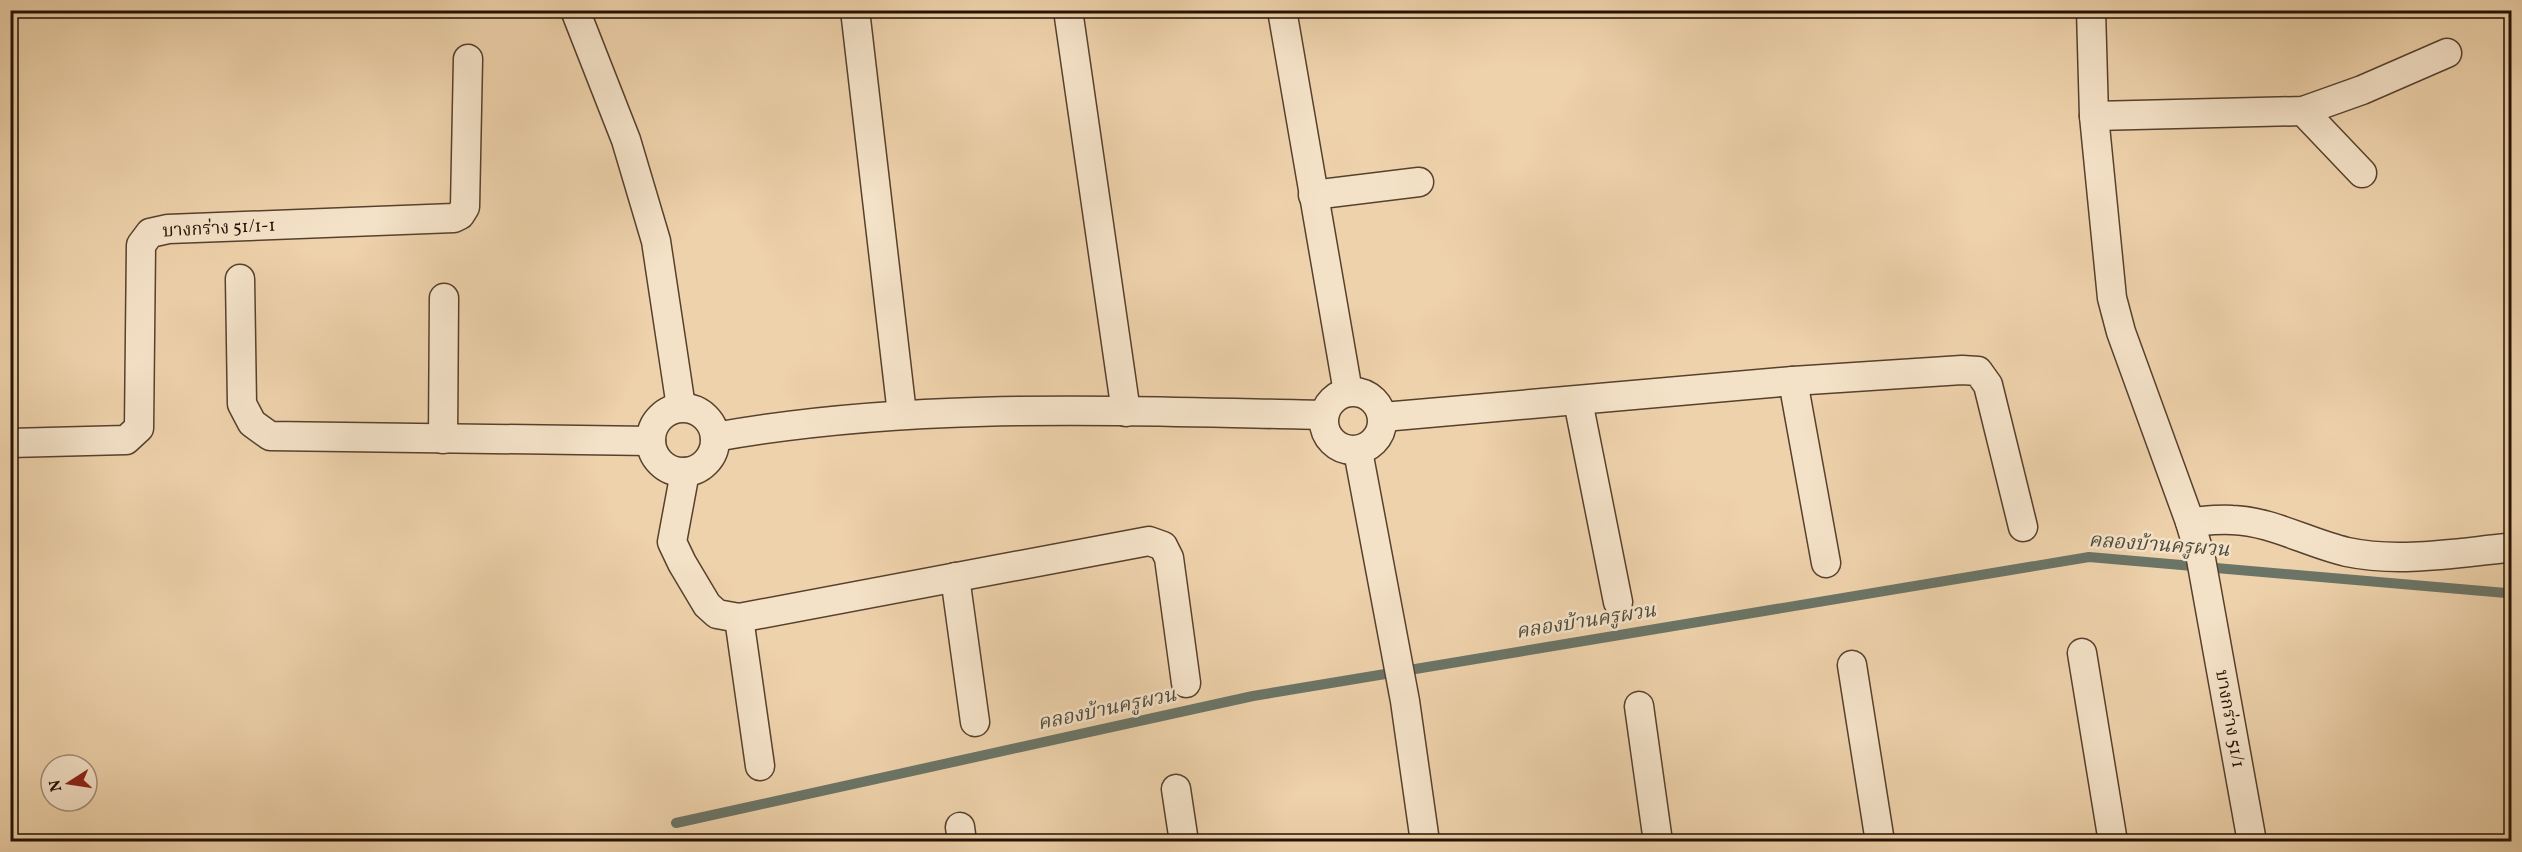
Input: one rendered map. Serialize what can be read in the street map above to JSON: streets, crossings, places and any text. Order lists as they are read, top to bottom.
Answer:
{
  "streets": {
    "street": ["บางกร่าง 51/1-1", "บางกร่าง 51/1"]
  },
  "water": ["คลองบ้านครูผวน"],
  "north": "left"
}
